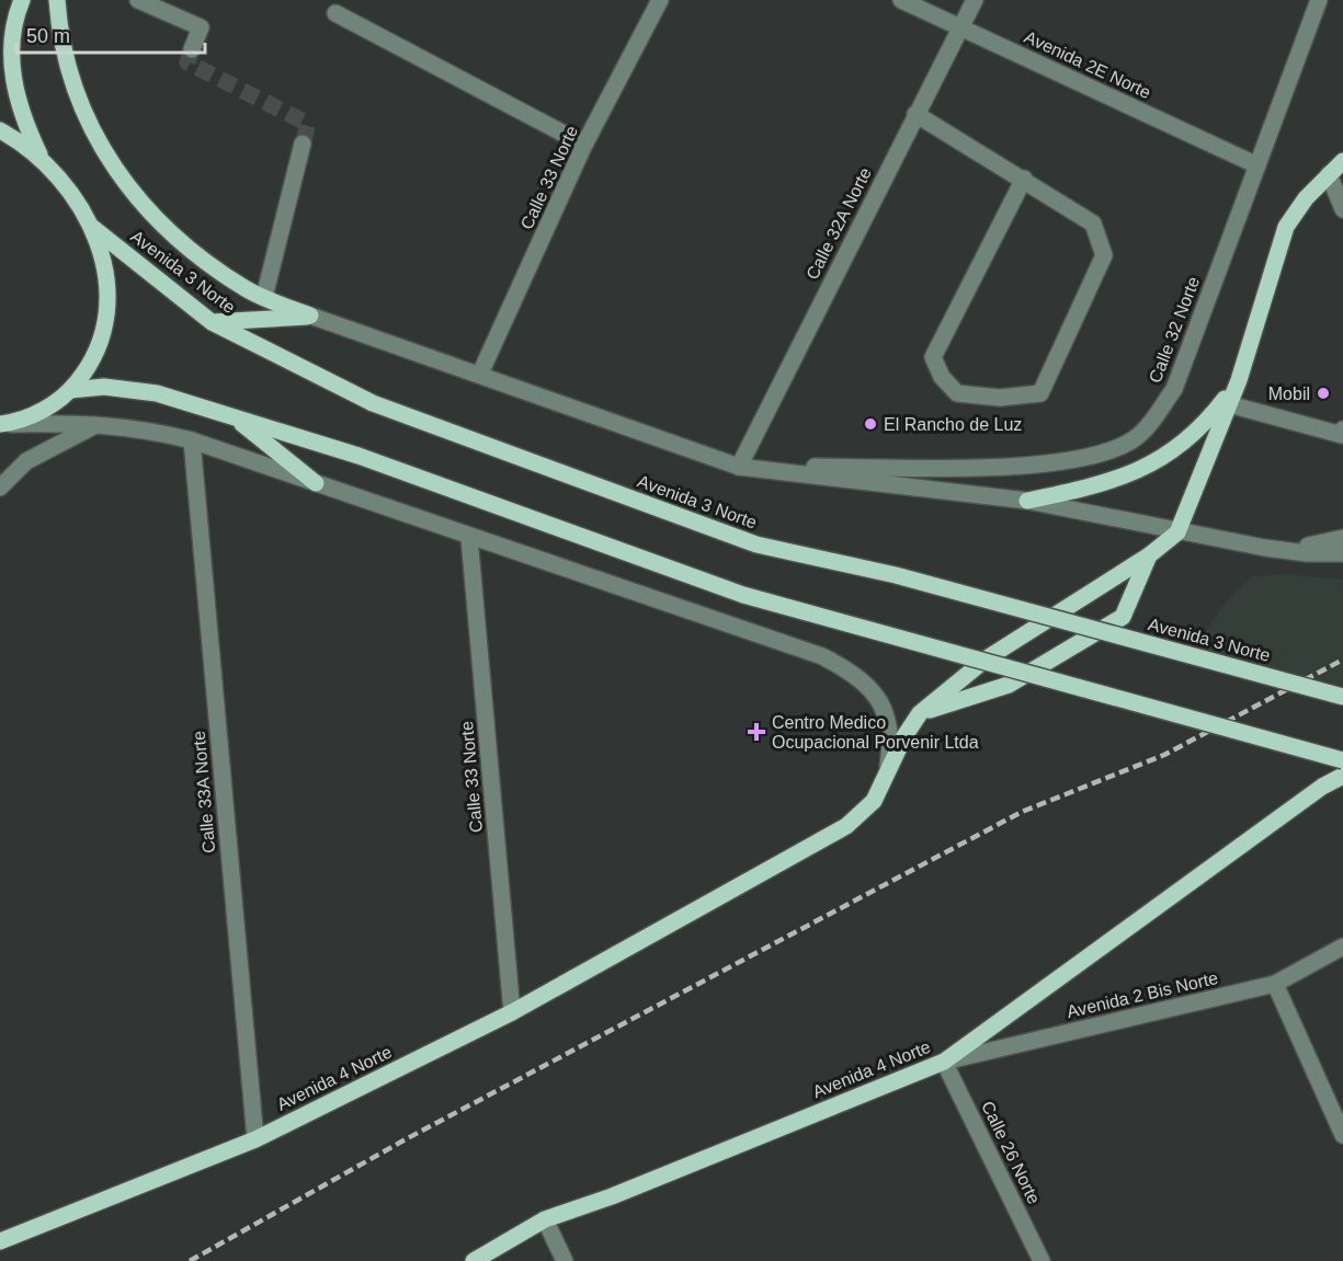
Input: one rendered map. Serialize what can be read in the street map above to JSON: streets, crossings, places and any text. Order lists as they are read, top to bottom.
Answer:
{
  "streets": {
    "main road": ["Avenida 3 Norte", "Avenida 4 Norte"],
    "street": [
      "Avenida 2E Norte",
      "Calle 33 Norte",
      "Calle 32A Norte",
      "Calle 32 Norte",
      "Calle 33A Norte",
      "Avenida 2 Bis Norte",
      "Calle 26 Norte"
    ]
  },
  "crossings": [
    ["Avenida 2E Norte", "Calle 32A Norte"],
    ["Avenida 2E Norte", "Calle 32 Norte"],
    ["Calle 33 Norte", "Avenida 4 Norte"],
    ["Calle 32A Norte", "Calle 32 Norte"],
    ["Calle 33A Norte", "Avenida 4 Norte"],
    ["Avenida 2 Bis Norte", "Avenida 4 Norte"],
    ["Avenida 2 Bis Norte", "Calle 26 Norte"],
    ["Avenida 4 Norte", "Calle 26 Norte"]
  ],
  "places": {
    "other": ["Mobil", "El Rancho de Luz"],
    "health": ["Centro Medico Ocupacional Porvenir Ltda"]
  },
  "scale_bar": "50 m"
}
